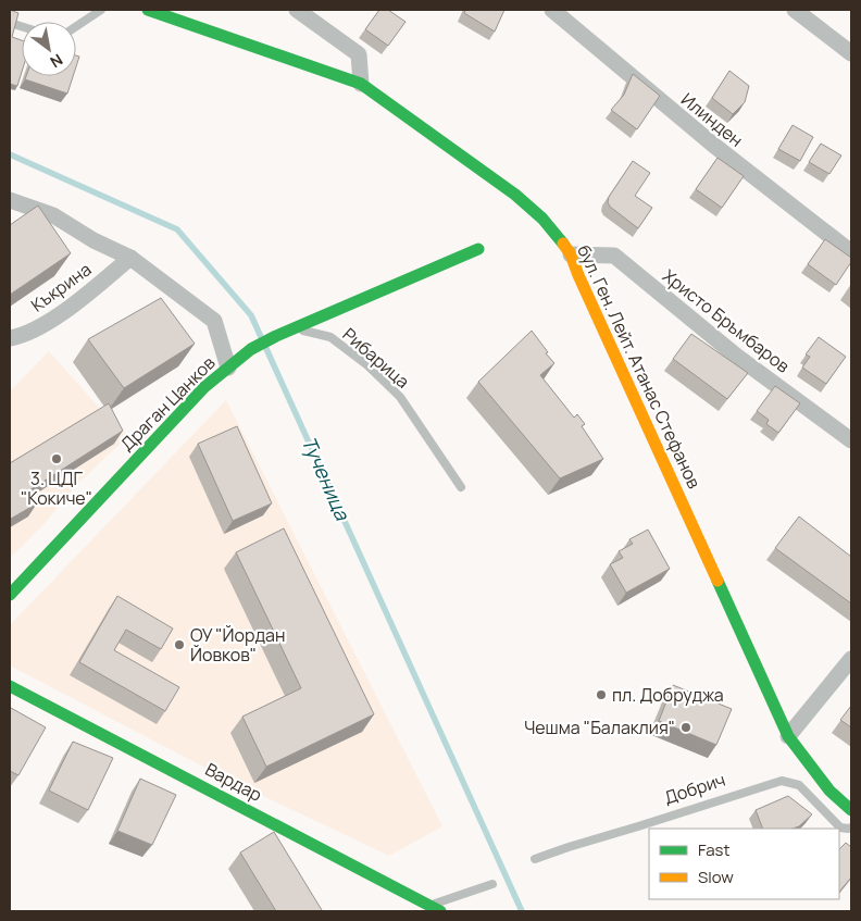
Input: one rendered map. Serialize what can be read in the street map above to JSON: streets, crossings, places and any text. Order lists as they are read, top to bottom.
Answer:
{
  "streets": {
    "main road": ["бул. Ген. Лейт. Атанас Стефанов", "Драган Цанков", "Вардар"],
    "street": ["Илинден", "Къкрина", "Христо Бръмбаров"],
    "lane": ["Рибарица", "Добрич"]
  },
  "crossings": [
    ["Христо Бръмбаров", "бул. Ген. Лейт. Атанас Стефанов"],
    ["Рибарица", "Драган Цанков"]
  ],
  "water": ["Тученица"],
  "places": [
    "3. ЦДГ \"Кокиче\"",
    "ОУ \"Йордан Йовков\"",
    "пл. Добруджа",
    "Чешма \"Балаклия\""
  ],
  "legend": ["Fast", "Slow"],
  "north": "bottom right"
}
